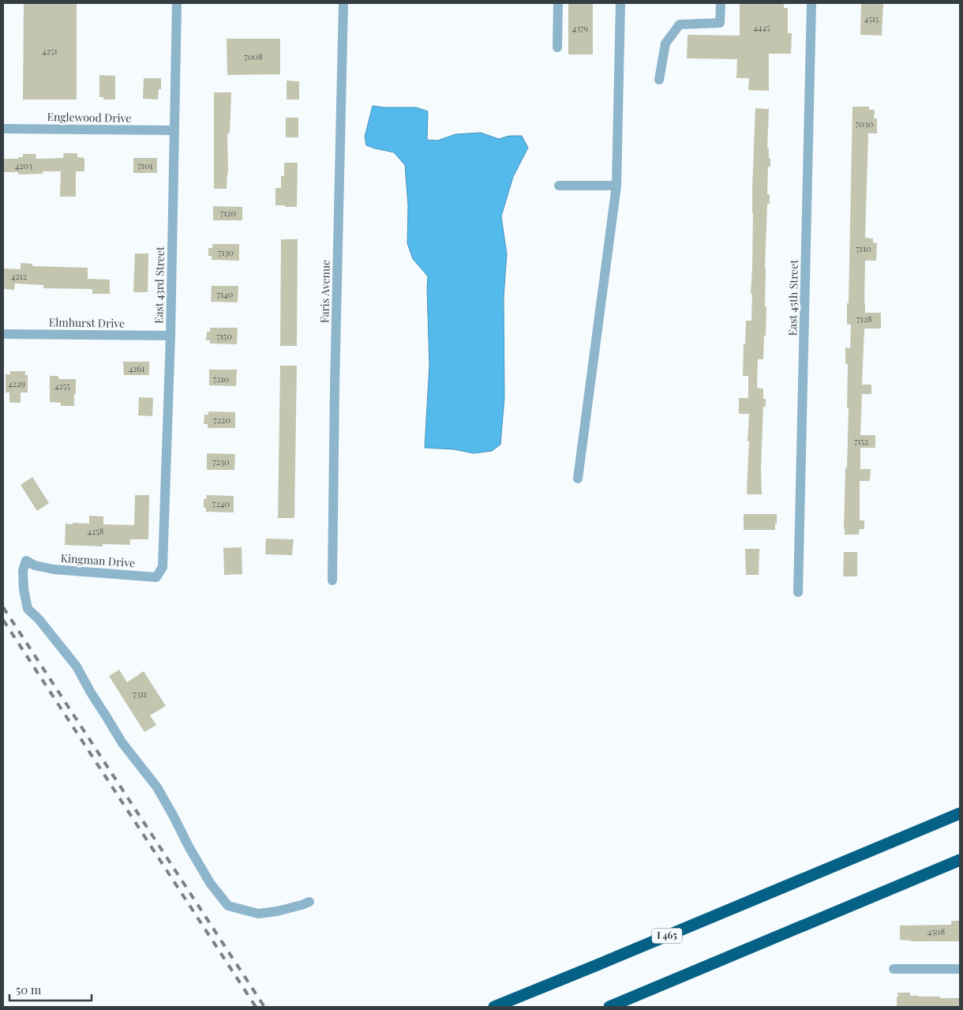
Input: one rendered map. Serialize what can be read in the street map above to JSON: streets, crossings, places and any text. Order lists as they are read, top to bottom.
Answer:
{
  "streets": {
    "highway": ["I 465"],
    "street": [
      "Englewood Drive",
      "East 43rd Street",
      "Faris Avenue",
      "East 45th Street",
      "Elmhurst Drive",
      "Kingman Drive"
    ]
  },
  "crossings": [
    ["Englewood Drive", "East 43rd Street"],
    ["East 43rd Street", "Elmhurst Drive"],
    ["East 43rd Street", "Kingman Drive"]
  ],
  "house_numbers": [
    "4515",
    "4445",
    "4379",
    "4251",
    "7008",
    "7030",
    "4203",
    "7101",
    "7120",
    "7110",
    "7130",
    "4212",
    "7140",
    "7128",
    "7150",
    "4261",
    "7210",
    "4229",
    "4255",
    "7220",
    "7152",
    "7230",
    "7240",
    "4258",
    "7311",
    "4508"
  ],
  "scale_bar": "50 m"
}
